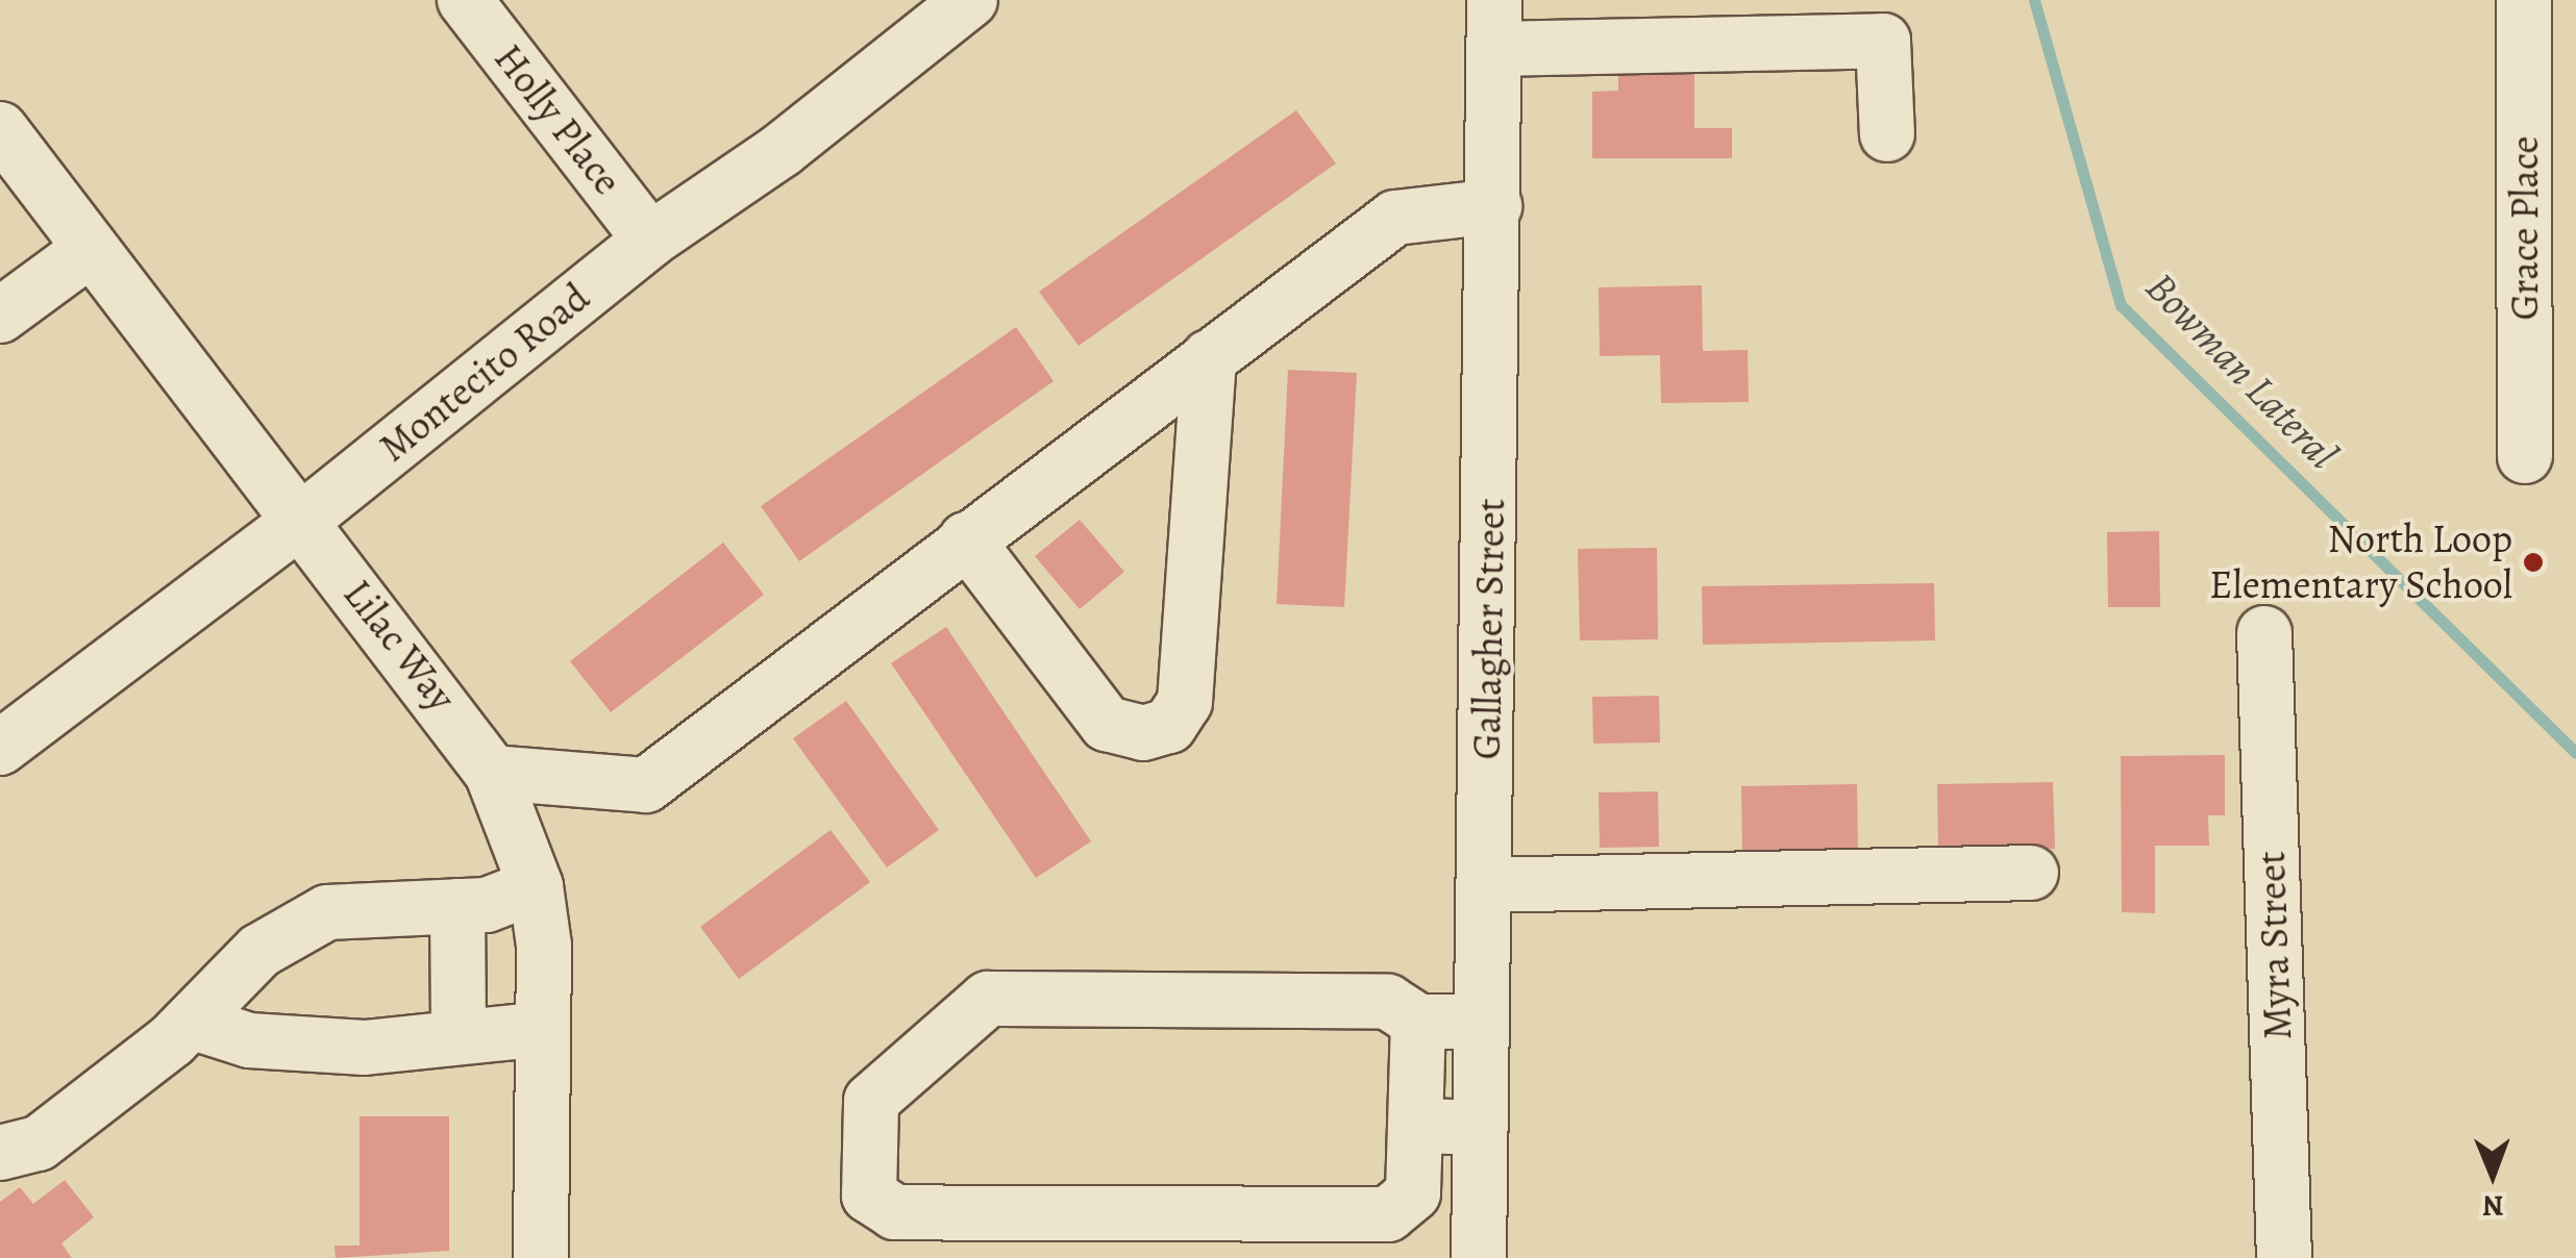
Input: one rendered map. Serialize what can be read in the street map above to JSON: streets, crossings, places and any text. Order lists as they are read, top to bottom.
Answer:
{
  "streets": {
    "street": [
      "Holly Place",
      "Grace Place",
      "Montecito Road",
      "Gallagher Street",
      "Lilac Way",
      "Myra Street"
    ]
  },
  "crossings": [
    ["Holly Place", "Montecito Road"],
    ["Montecito Road", "Lilac Way"]
  ],
  "water": ["Bowman Lateral"],
  "places": ["North Loop Elementary School"],
  "north": "bottom"
}
